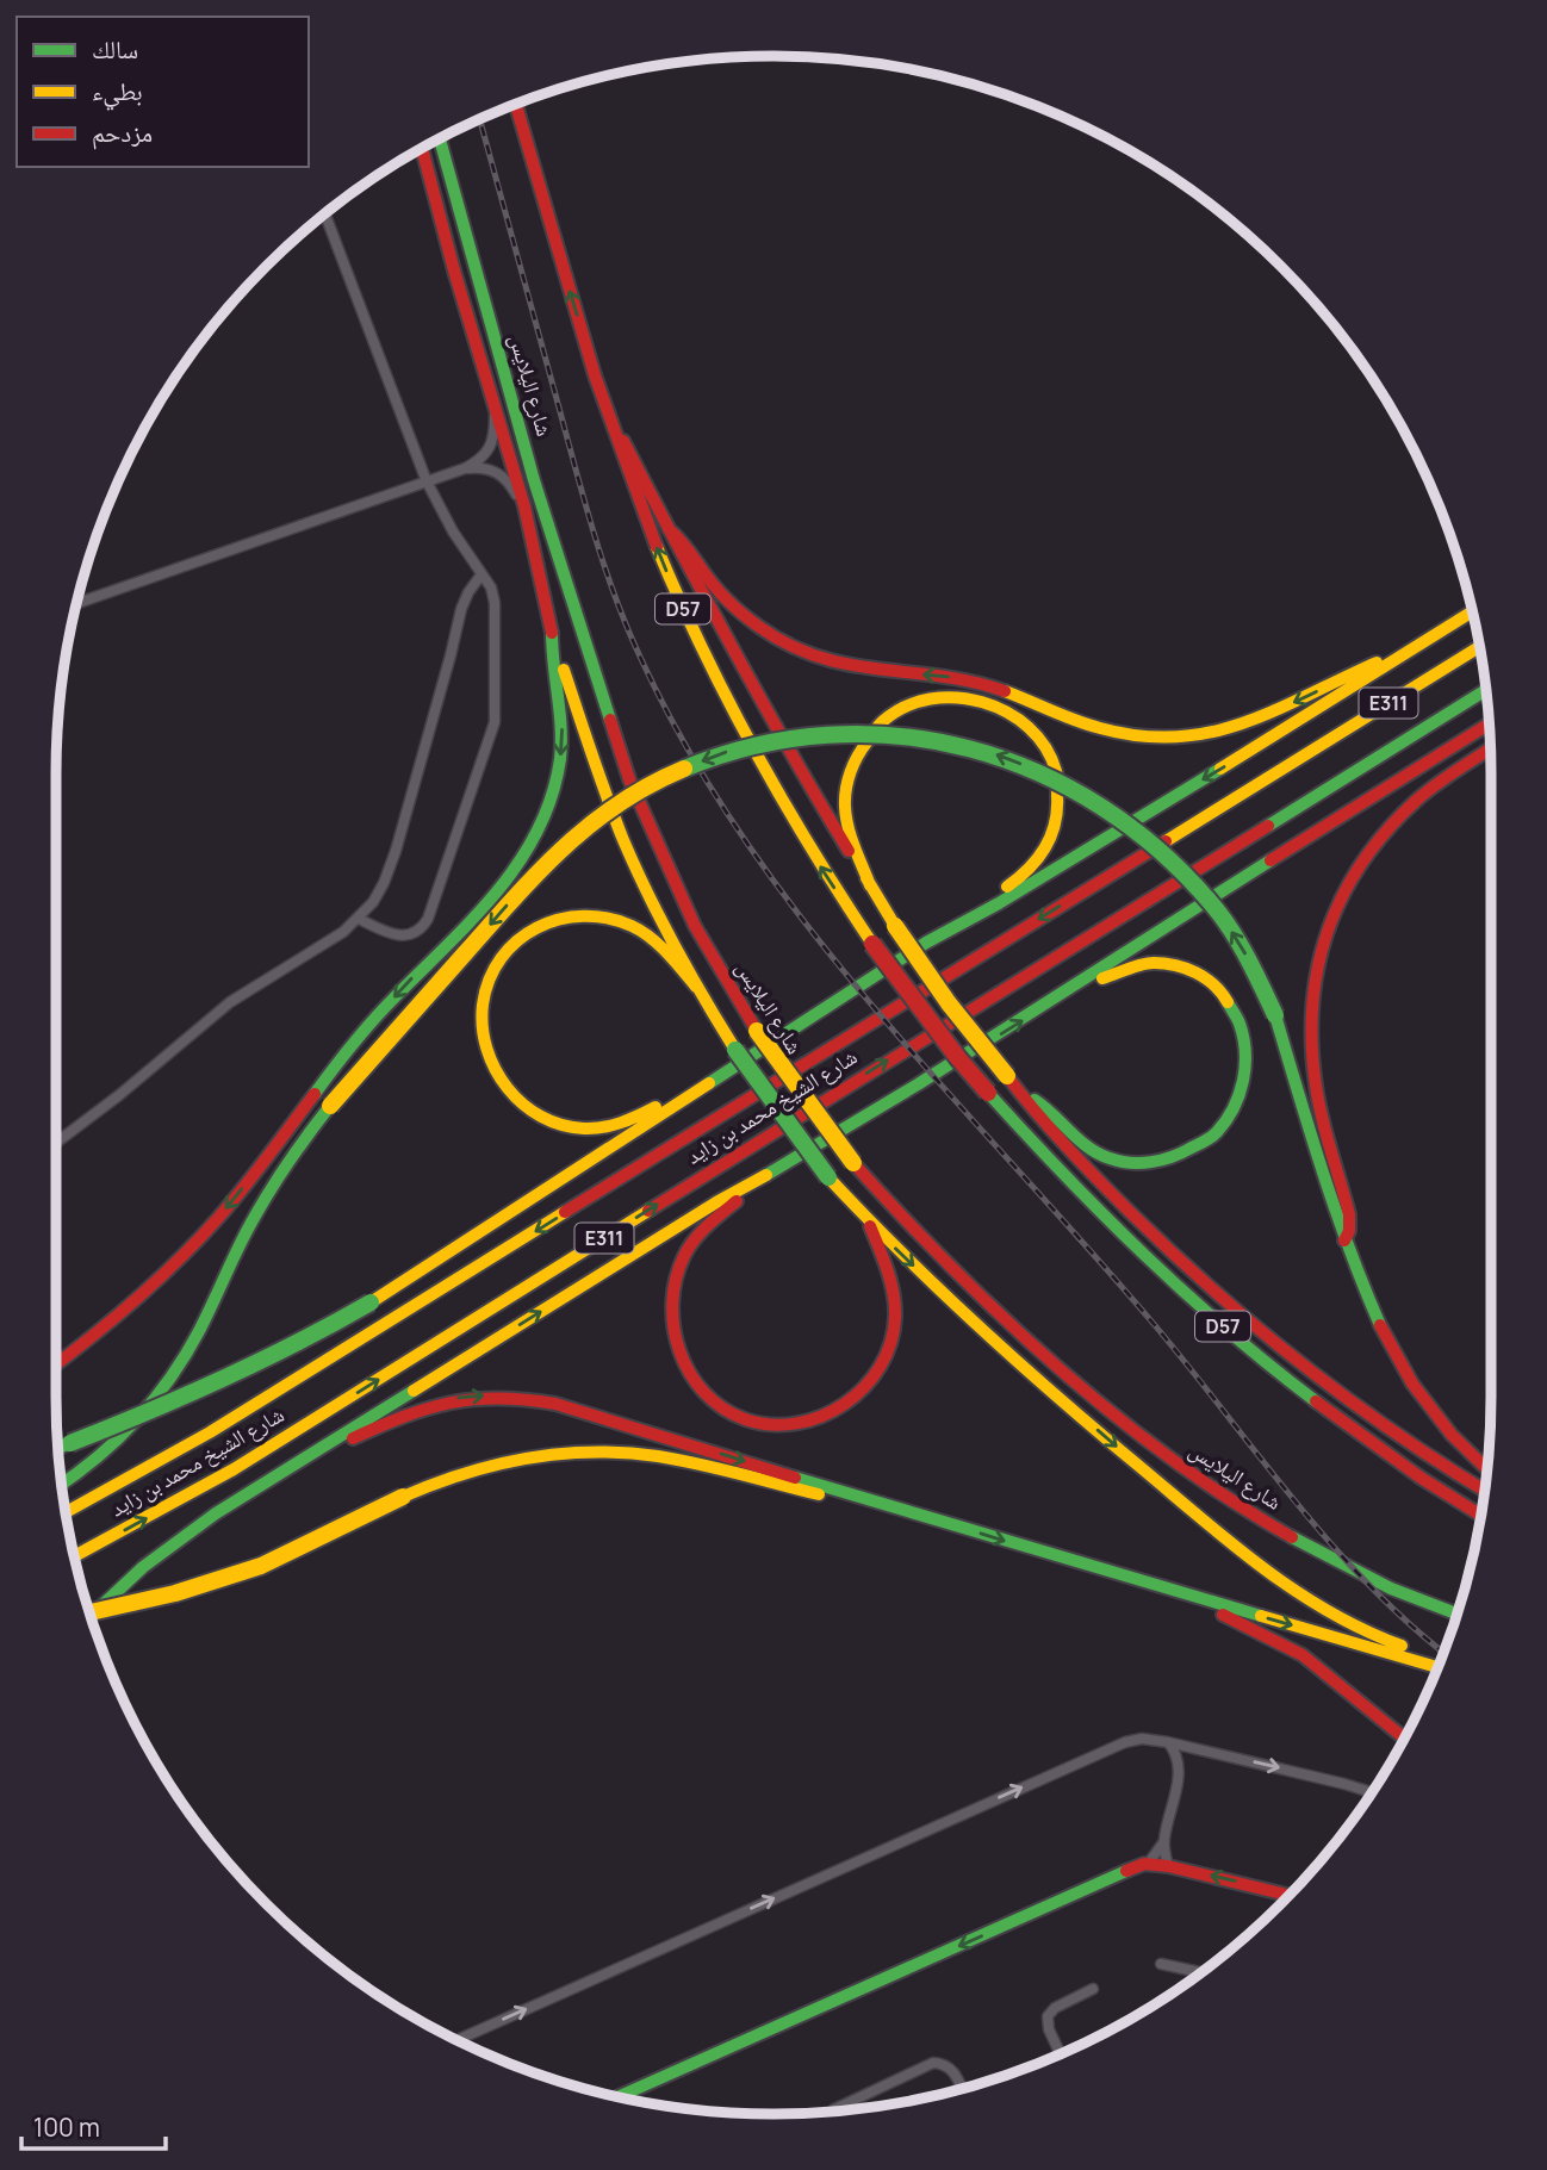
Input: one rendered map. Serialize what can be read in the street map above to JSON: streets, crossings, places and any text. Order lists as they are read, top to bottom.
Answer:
{
  "streets": {
    "main road": [
      "شارع اليلايس",
      "D57",
      "E311",
      "شارع الشيخ محمد بن زايد"
    ]
  },
  "legend": ["سالك", "بطيء", "مزدحم"],
  "scale_bar": "100 m"
}
